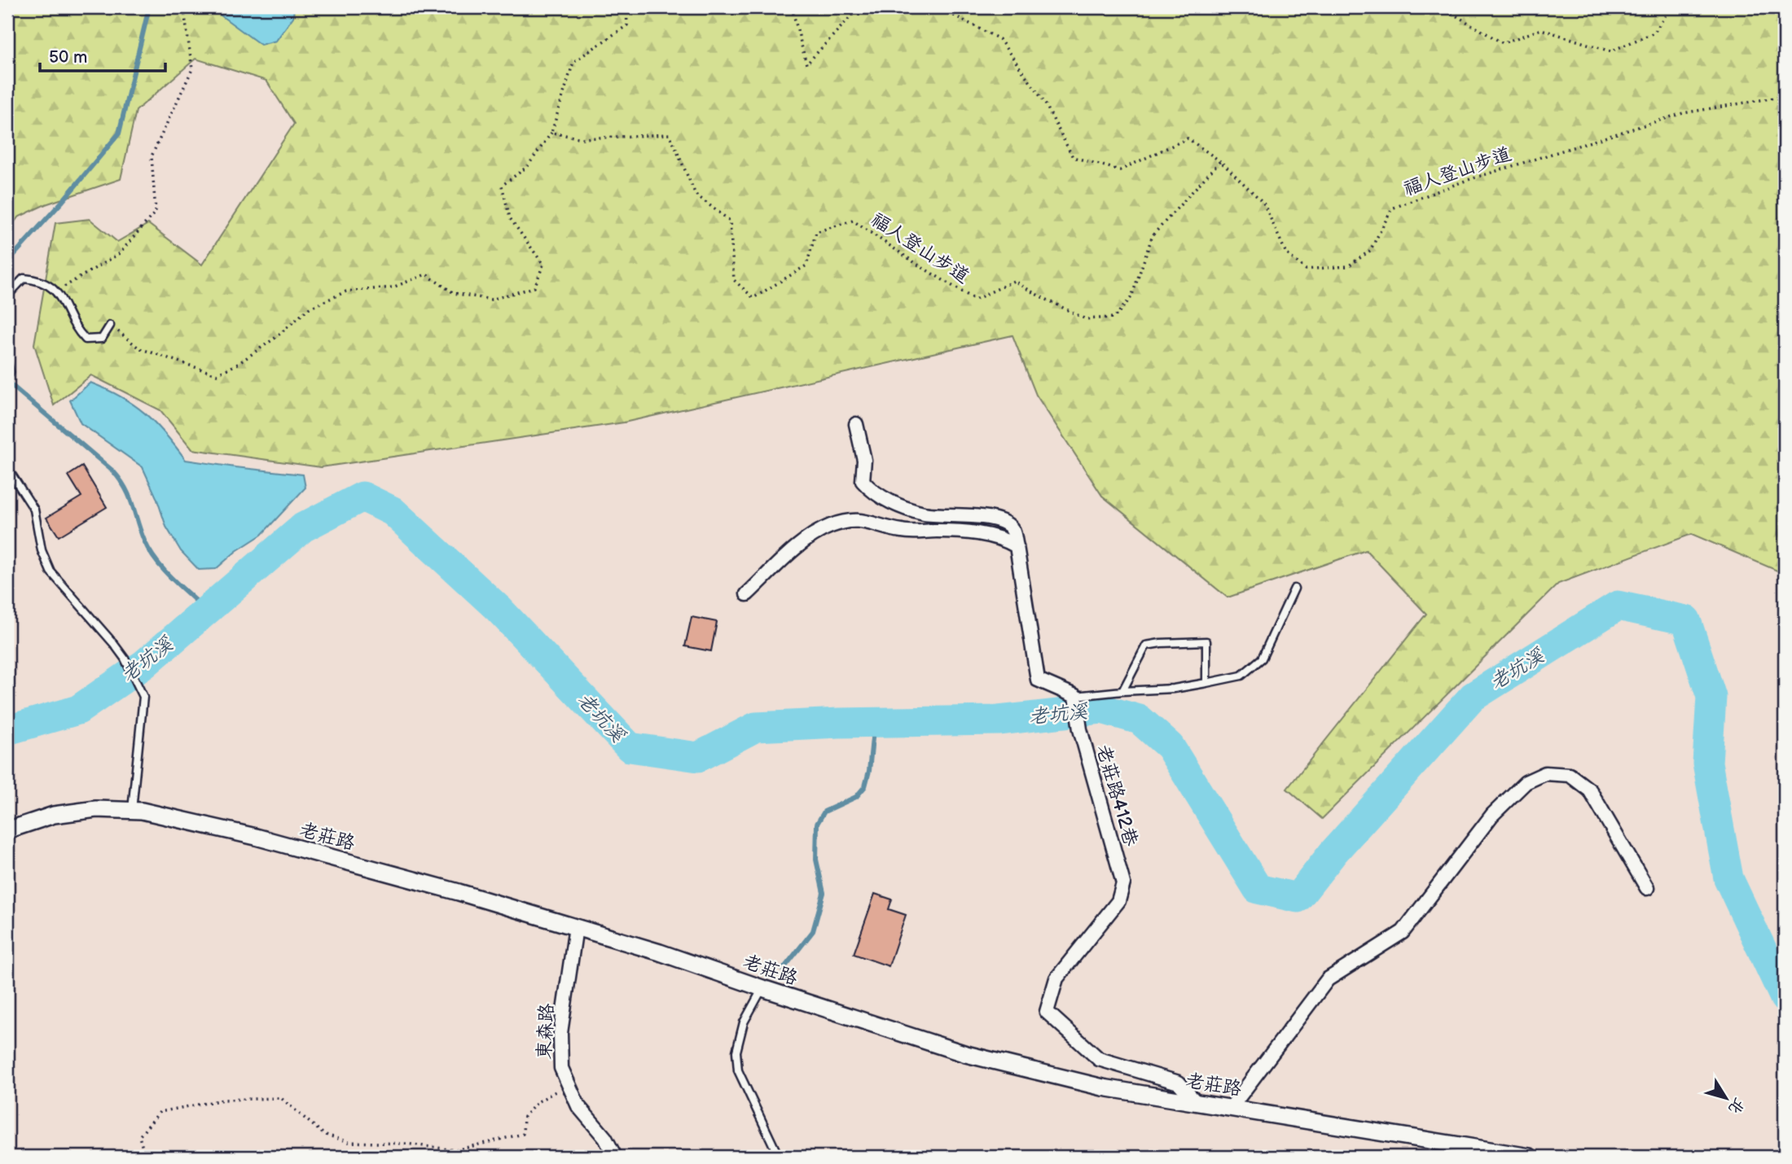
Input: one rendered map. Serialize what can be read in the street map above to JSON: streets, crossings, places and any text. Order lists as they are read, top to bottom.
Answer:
{
  "streets": {
    "street": ["老莊路412巷", "老莊路", "東森路"],
    "path": ["福人登山步道"]
  },
  "crossings": [
    ["老莊路412巷", "老莊路"],
    ["老莊路", "東森路"]
  ],
  "water": ["老坑溪"],
  "scale_bar": "50 m",
  "north": "bottom right"
}
